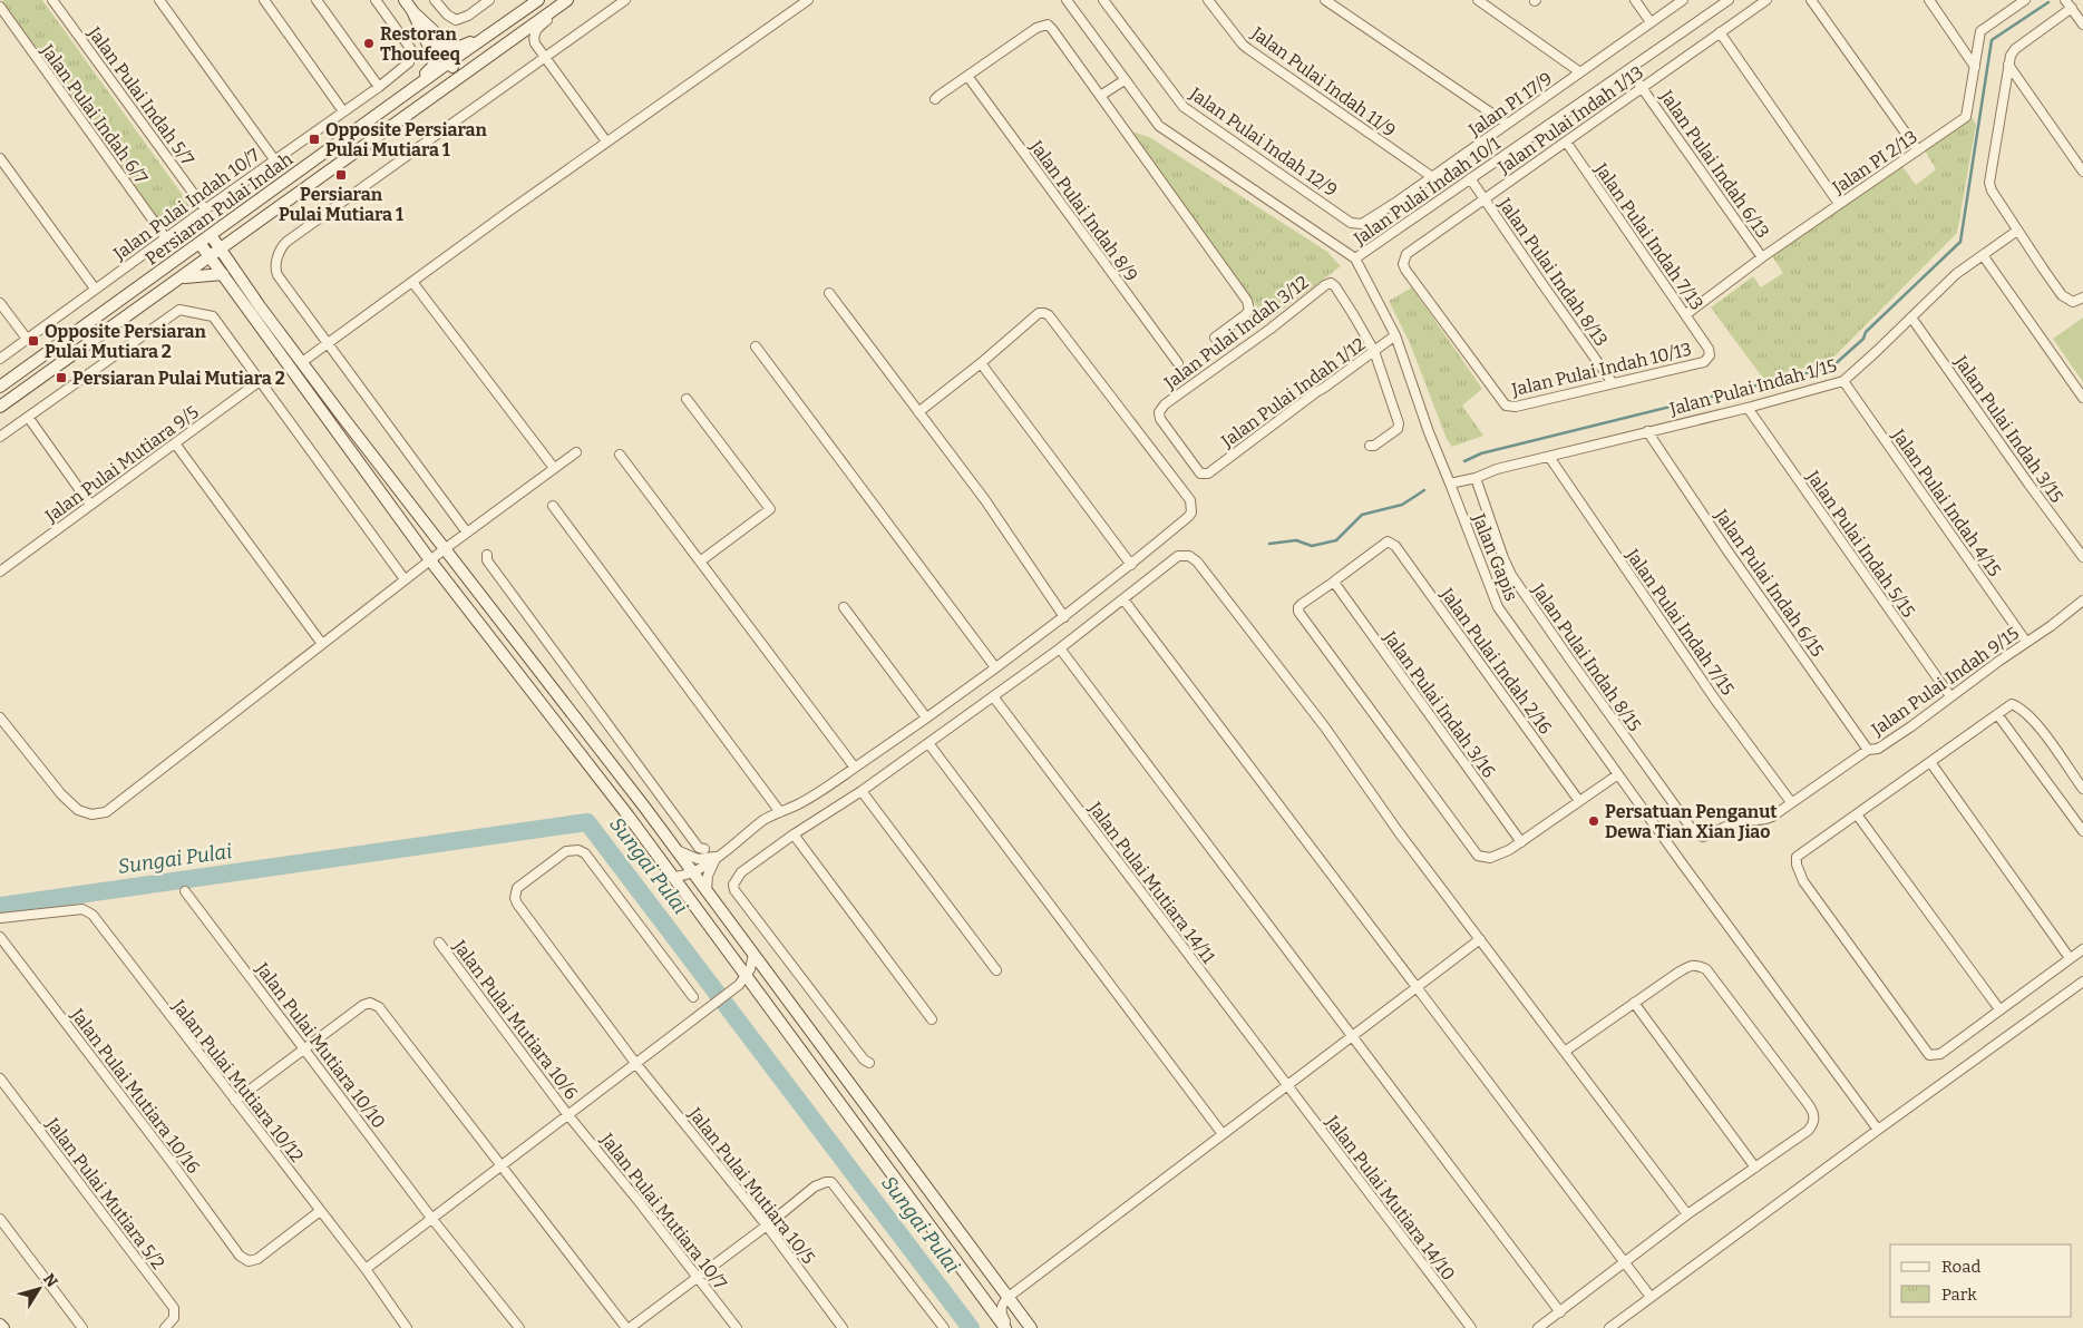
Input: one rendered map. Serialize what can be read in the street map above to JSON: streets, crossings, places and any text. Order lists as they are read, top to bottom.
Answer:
{
  "streets": {
    "street": [
      "Jalan Pulai Indah 11/9",
      "Jalan Pulai Indah 5/7",
      "Jalan PI 17/9",
      "Jalan Pulai Indah 6/7",
      "Jalan Pulai Indah 1/13",
      "Jalan Pulai Indah 12/9",
      "Jalan PI 2/13",
      "Jalan Pulai Indah 6/13",
      "Jalan Pulai Indah 10/1",
      "Jalan Pulai Indah 10/7",
      "Persiaran Pulai Indah",
      "Jalan Pulai Indah 8/9",
      "Jalan Pulai Indah 7/13",
      "Jalan Pulai Indah 8/13",
      "Jalan Pulai Indah 3/12",
      "Jalan Pulai Indah 10/13",
      "Jalan Pulai Indah 1/15",
      "Jalan Pulai Indah 1/12",
      "Jalan Pulai Indah 3/15",
      "Jalan Pulai Mutiara 9/5",
      "Jalan Pulai Indah 4/15",
      "Jalan Pulai Indah 5/15",
      "Jalan Gapis",
      "Jalan Pulai Indah 6/15",
      "Jalan Pulai Indah 7/15",
      "Jalan Pulai Indah 8/15",
      "Jalan Pulai Indah 2/16",
      "Jalan Pulai Indah 9/15",
      "Jalan Pulai Indah 3/16",
      "Jalan Pulai Mutiara 14/11",
      "Jalan Pulai Mutiara 10/6",
      "Jalan Pulai Mutiara 10/10",
      "Jalan Pulai Mutiara 10/12",
      "Jalan Pulai Mutiara 10/16",
      "Jalan Pulai Mutiara 10/5",
      "Jalan Pulai Mutiara 5/2",
      "Jalan Pulai Mutiara 14/10",
      "Jalan Pulai Mutiara 10/7"
    ]
  },
  "crossings": [
    ["Jalan Pulai Indah 11/9", "Jalan PI 17/9"],
    ["Jalan Pulai Indah 5/7", "Jalan Pulai Indah 10/7"],
    ["Jalan PI 17/9", "Jalan Pulai Indah 12/9"],
    ["Jalan PI 17/9", "Jalan Pulai Indah 10/1"],
    ["Jalan Pulai Indah 6/7", "Jalan Pulai Indah 10/7"],
    ["Jalan Pulai Indah 1/13", "Jalan Pulai Indah 6/13"],
    ["Jalan Pulai Indah 1/13", "Jalan Pulai Indah 7/13"],
    ["Jalan Pulai Indah 1/13", "Jalan Pulai Indah 8/13"],
    ["Jalan Pulai Indah 1/13", "Jalan Pulai Indah 10/13"],
    ["Jalan PI 2/13", "Jalan Pulai Indah 6/13"],
    ["Jalan PI 2/13", "Jalan Pulai Indah 7/13"],
    ["Jalan Pulai Indah 6/13", "Jalan Pulai Indah 10/1"],
    ["Jalan Pulai Indah 10/1", "Jalan Pulai Indah 8/13"],
    ["Jalan Pulai Indah 10/1", "Jalan Gapis"],
    ["Jalan Pulai Indah 7/13", "Jalan Pulai Indah 10/13"],
    ["Jalan Pulai Indah 8/13", "Jalan Pulai Indah 10/13"],
    ["Jalan Pulai Indah 3/12", "Jalan Pulai Indah 1/12"],
    ["Jalan Pulai Indah 1/15", "Jalan Pulai Indah 3/15"],
    ["Jalan Pulai Indah 1/15", "Jalan Pulai Indah 4/15"],
    ["Jalan Pulai Indah 1/15", "Jalan Pulai Indah 5/15"],
    ["Jalan Pulai Indah 1/15", "Jalan Gapis"],
    ["Jalan Pulai Indah 1/15", "Jalan Pulai Indah 6/15"],
    ["Jalan Pulai Indah 1/15", "Jalan Pulai Indah 7/15"],
    ["Jalan Pulai Indah 1/15", "Jalan Pulai Indah 8/15"],
    ["Jalan Pulai Indah 1/12", "Jalan Gapis"],
    ["Jalan Pulai Indah 4/15", "Jalan Pulai Indah 9/15"],
    ["Jalan Pulai Indah 5/15", "Jalan Pulai Indah 9/15"],
    ["Jalan Pulai Indah 6/15", "Jalan Pulai Indah 9/15"],
    ["Jalan Pulai Indah 7/15", "Jalan Pulai Indah 9/15"],
    ["Jalan Pulai Indah 8/15", "Jalan Pulai Indah 9/15"],
    ["Jalan Pulai Indah 2/16", "Jalan Pulai Indah 3/16"],
    ["Jalan Pulai Mutiara 14/11", "Jalan Pulai Mutiara 14/10"],
    ["Jalan Pulai Mutiara 10/6", "Jalan Pulai Mutiara 10/7"],
    ["Jalan Pulai Mutiara 10/12", "Jalan Pulai Mutiara 10/16"]
  ],
  "water": ["Sungai Pulai"],
  "places": {
    "other": ["Restoran Thoufeeq", "Persatuan Penganut Dewa Tian Xian Jiao"],
    "transit": [
      "Opposite Persiaran Pulai Mutiara 1",
      "Persiaran Pulai Mutiara 1",
      "Opposite Persiaran Pulai Mutiara 2",
      "Persiaran Pulai Mutiara 2"
    ]
  },
  "legend": ["Road", "Park"],
  "north": "top right"
}
